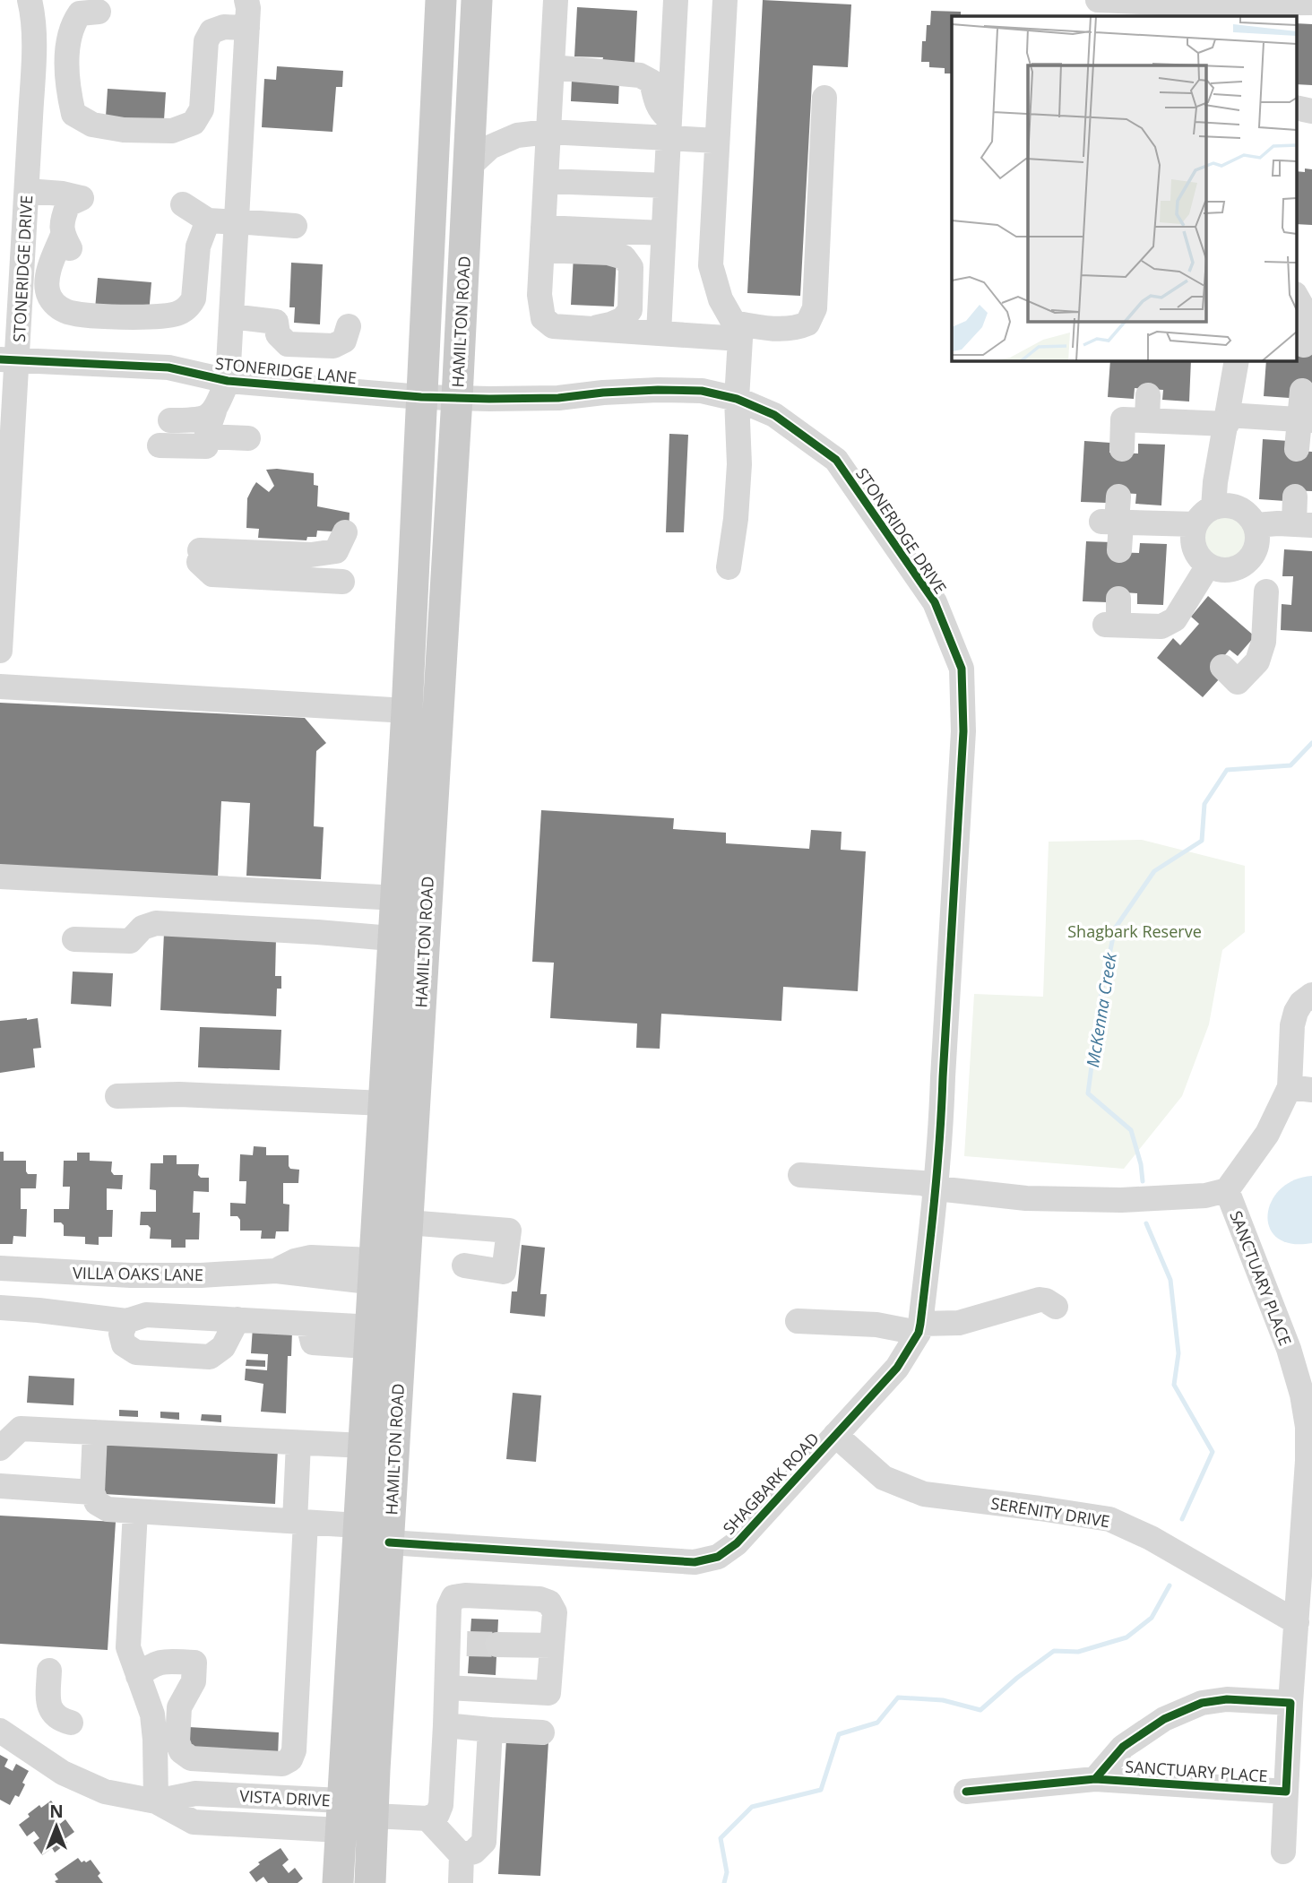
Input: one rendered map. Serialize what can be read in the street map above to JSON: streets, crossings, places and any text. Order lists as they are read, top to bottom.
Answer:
{
  "streets": {
    "main road": ["HAMILTON ROAD"],
    "street": [
      "STONERIDGE DRIVE",
      "STONERIDGE LANE",
      "VILLA OAKS LANE",
      "SANCTUARY PLACE",
      "SHAGBARK ROAD",
      "SERENITY DRIVE",
      "VISTA DRIVE"
    ]
  },
  "crossings": [
    ["STONERIDGE DRIVE", "HAMILTON ROAD"],
    ["STONERIDGE DRIVE", "STONERIDGE LANE"],
    ["STONERIDGE DRIVE", "SHAGBARK ROAD"],
    ["HAMILTON ROAD", "STONERIDGE LANE"],
    ["HAMILTON ROAD", "VILLA OAKS LANE"],
    ["HAMILTON ROAD", "SHAGBARK ROAD"],
    ["HAMILTON ROAD", "VISTA DRIVE"],
    ["SANCTUARY PLACE", "SHAGBARK ROAD"],
    ["SANCTUARY PLACE", "SERENITY DRIVE"],
    ["SHAGBARK ROAD", "SERENITY DRIVE"]
  ],
  "water": ["McKenna Creek"],
  "parks": ["Shagbark Reserve"],
  "north": "top"
}
